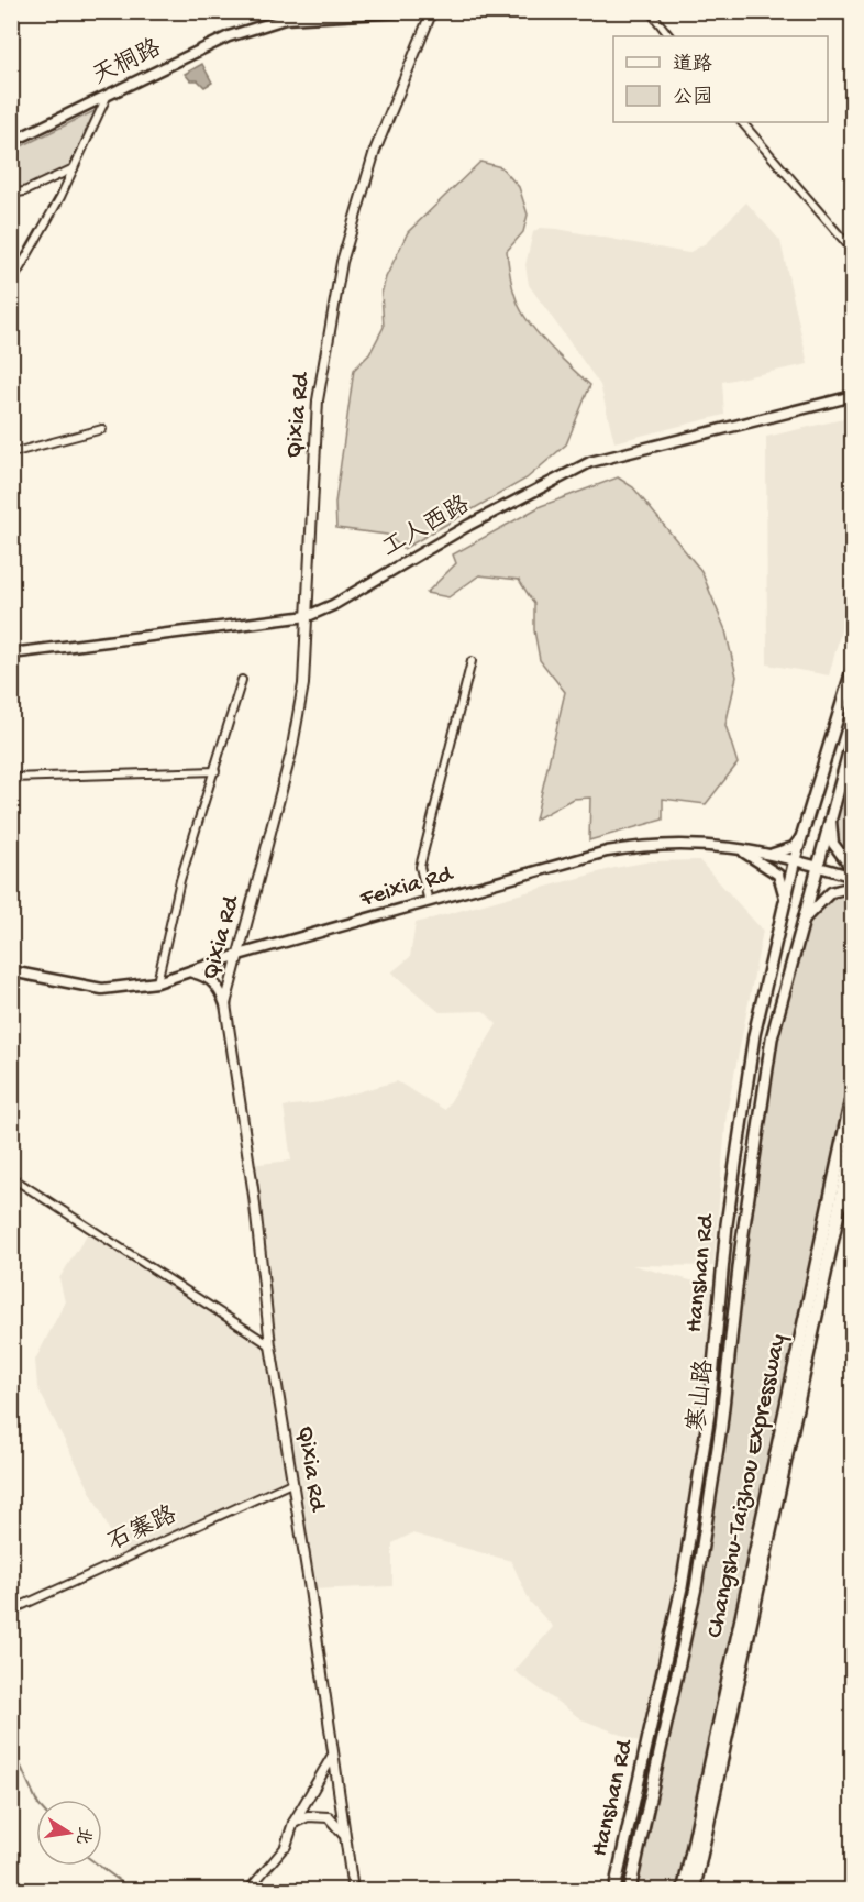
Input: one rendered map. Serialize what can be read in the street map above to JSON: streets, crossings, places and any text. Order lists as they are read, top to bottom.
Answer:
{
  "streets": {
    "highway": ["Changshu-Taizhou Expressway"],
    "main road": [
      "天桐路",
      "工人西路",
      "Feixia Rd",
      "Hanshan Rd",
      "寒山路"
    ],
    "street": ["Qixia Rd", "石寨路"]
  },
  "crossings": [
    ["Qixia Rd", "工人西路"],
    ["Qixia Rd", "Feixia Rd"],
    ["Qixia Rd", "石寨路"],
    ["Feixia Rd", "Hanshan Rd"],
    ["Feixia Rd", "寒山路"]
  ],
  "legend": ["道路", "公园"],
  "north": "right"
}
